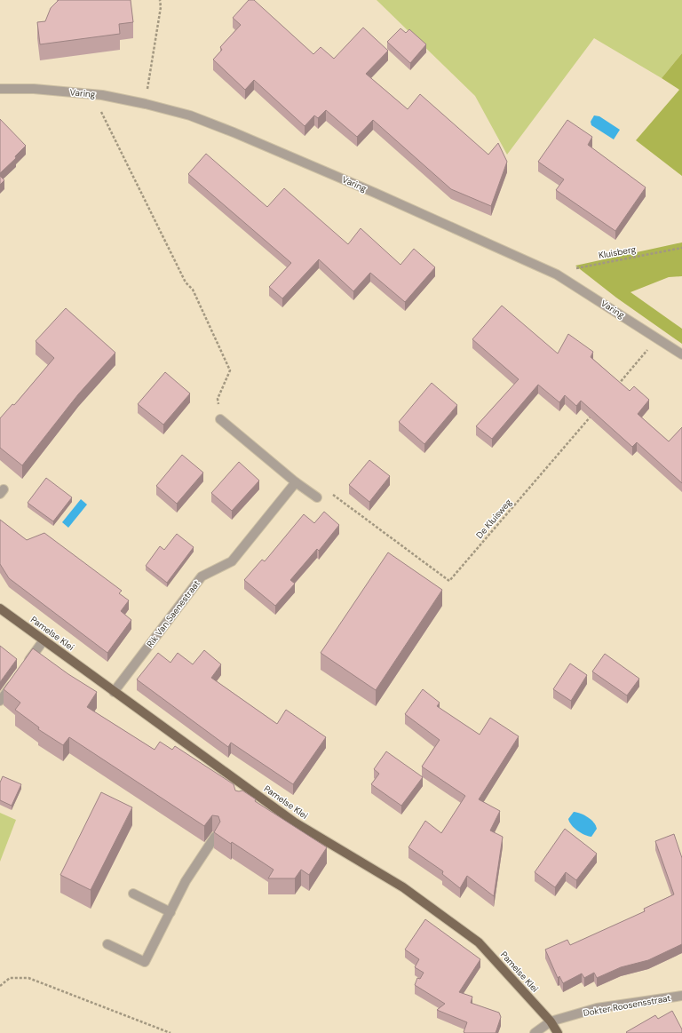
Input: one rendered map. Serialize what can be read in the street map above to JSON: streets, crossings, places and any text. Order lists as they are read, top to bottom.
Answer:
{
  "streets": {
    "main road": ["Pamelse Klei"],
    "street": ["Varing", "Rik Van Saenestraat", "Dokter Roosensstraat"],
    "path": ["Kluisberg", "De Kluisweg"]
  },
  "crossings": [
    ["Varing", "Kluisberg"],
    ["Rik Van Saenestraat", "Pamelse Klei"],
    ["Pamelse Klei", "Dokter Roosensstraat"]
  ]
}
